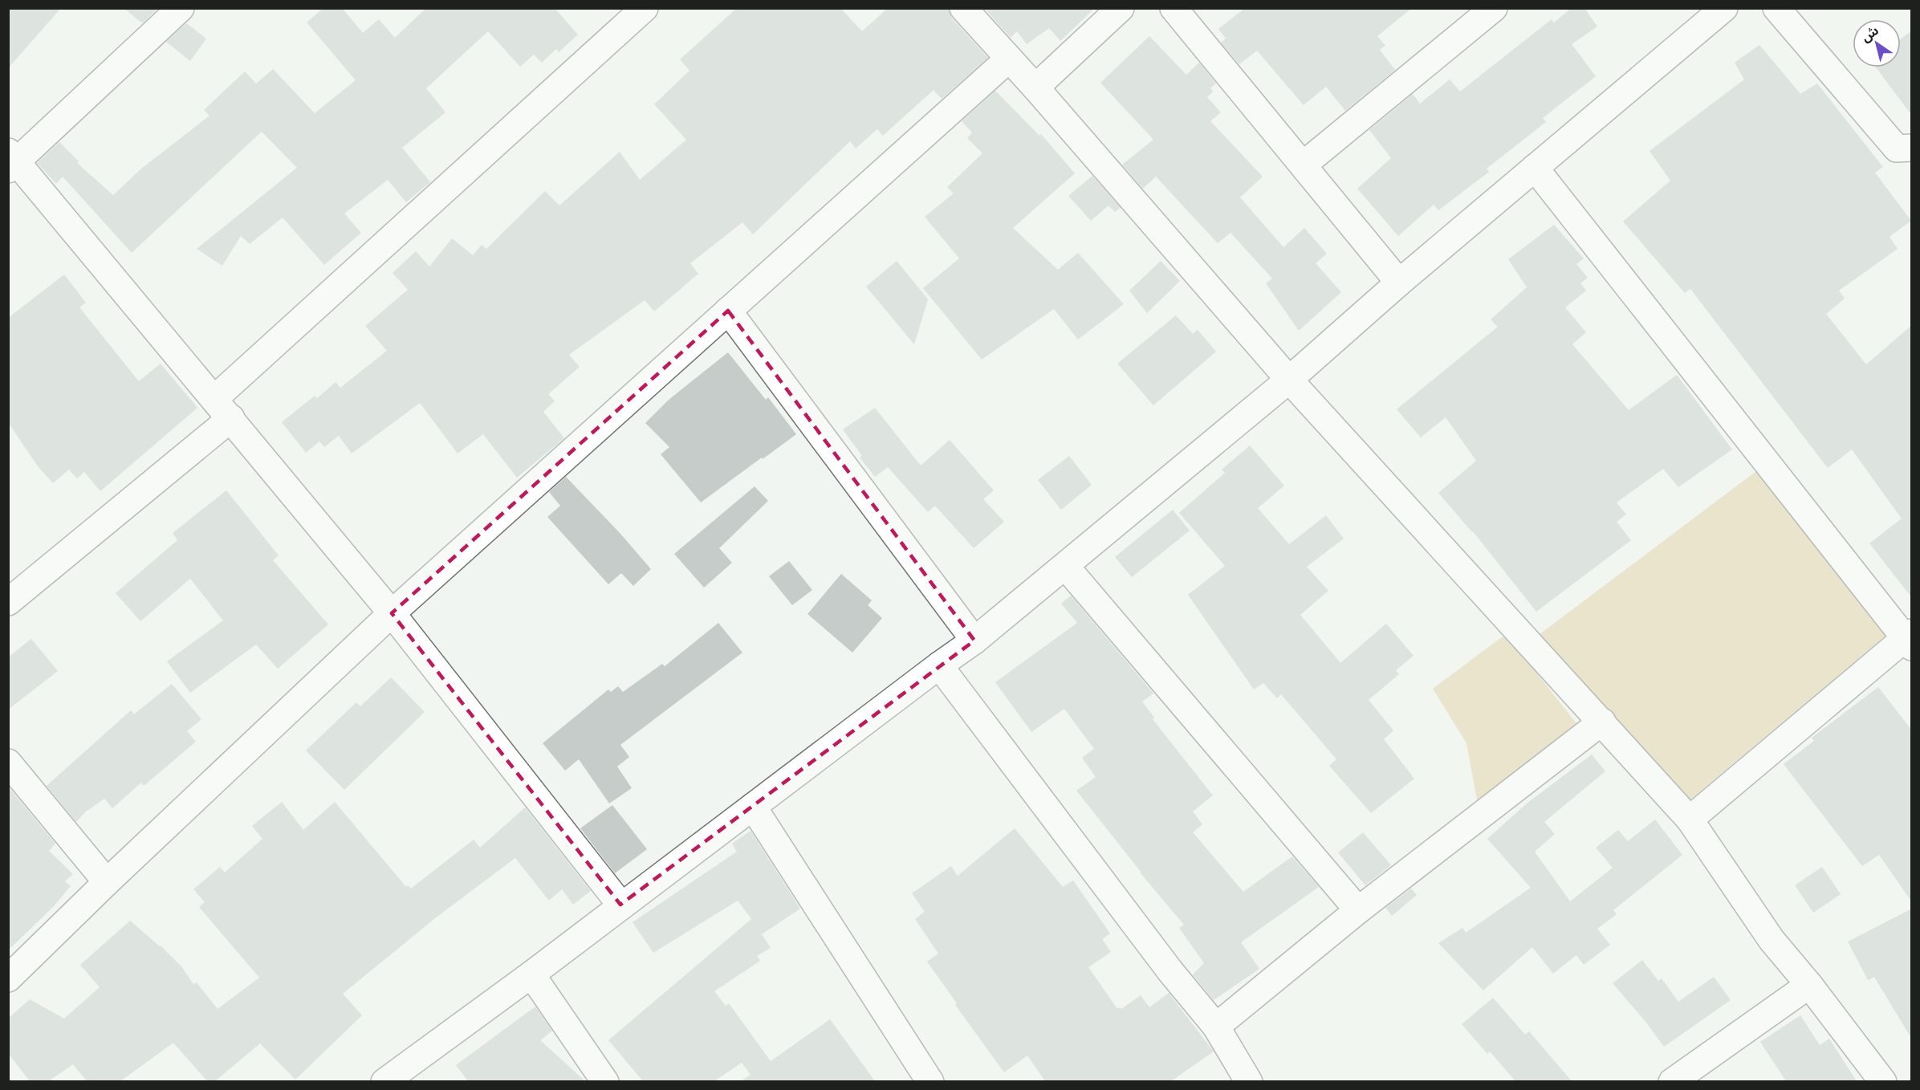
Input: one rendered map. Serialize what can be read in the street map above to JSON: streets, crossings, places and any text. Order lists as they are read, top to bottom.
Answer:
{
  "north": "top left"
}
